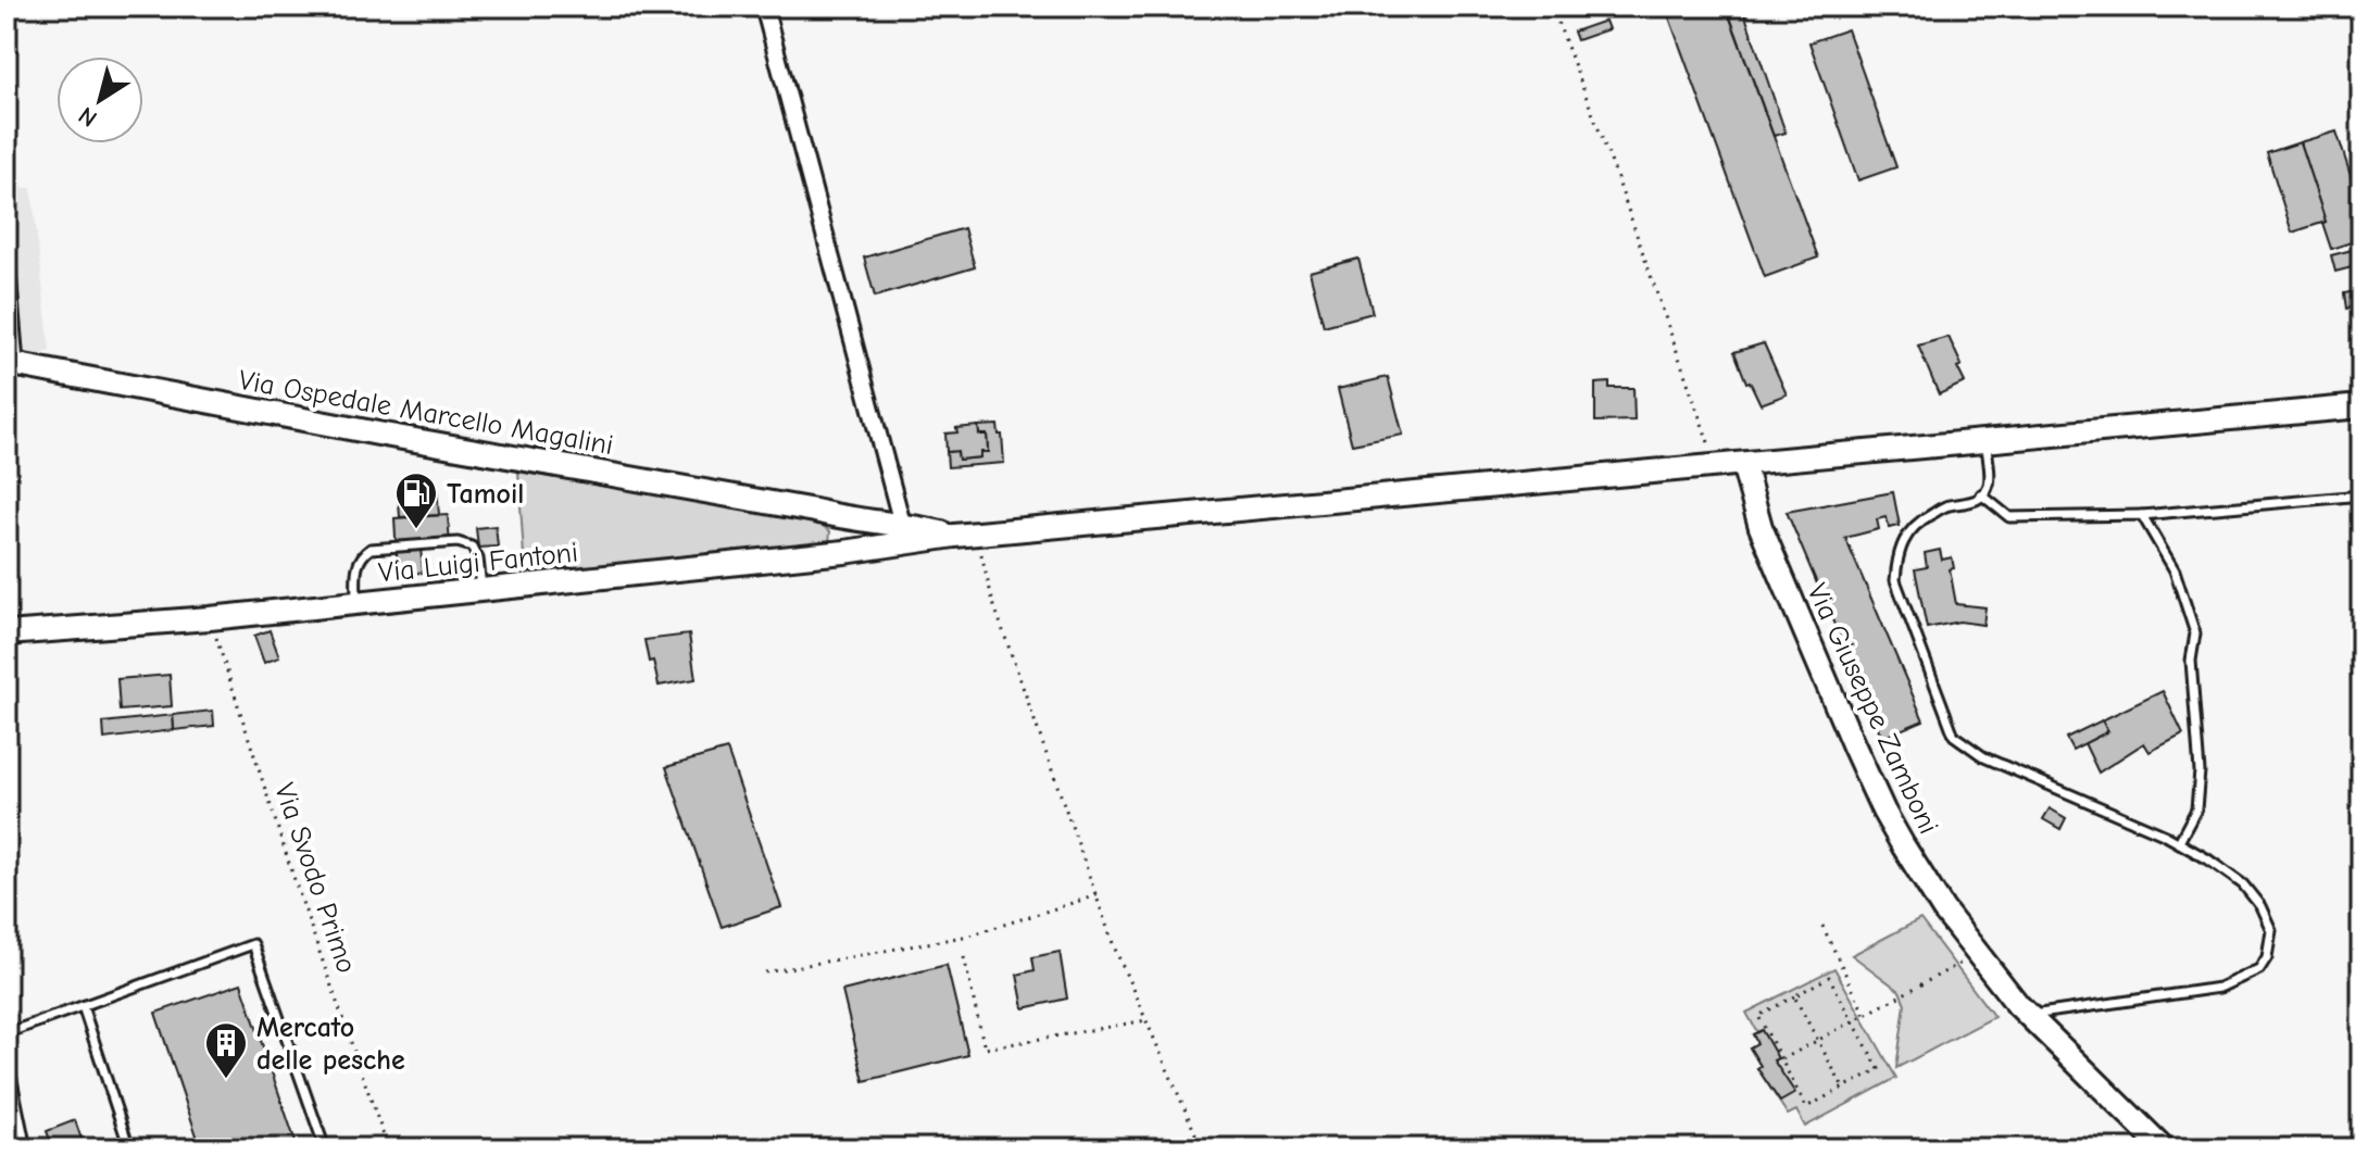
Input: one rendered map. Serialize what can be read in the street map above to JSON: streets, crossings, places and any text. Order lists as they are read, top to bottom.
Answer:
{
  "streets": {
    "main road": ["Via Ospedale Marcello Magalini", "Via Luigi Fantoni", "Via Giuseppe Zamboni"],
    "path": ["Via Svodo Primo"]
  },
  "crossings": [
    ["Via Ospedale Marcello Magalini", "Via Luigi Fantoni"],
    ["Via Luigi Fantoni", "Via Giuseppe Zamboni"],
    ["Via Luigi Fantoni", "Via Svodo Primo"]
  ],
  "places": {
    "fuel station": ["Tamoil"],
    "building": ["Mercato delle pesche"]
  },
  "north": "bottom left"
}
